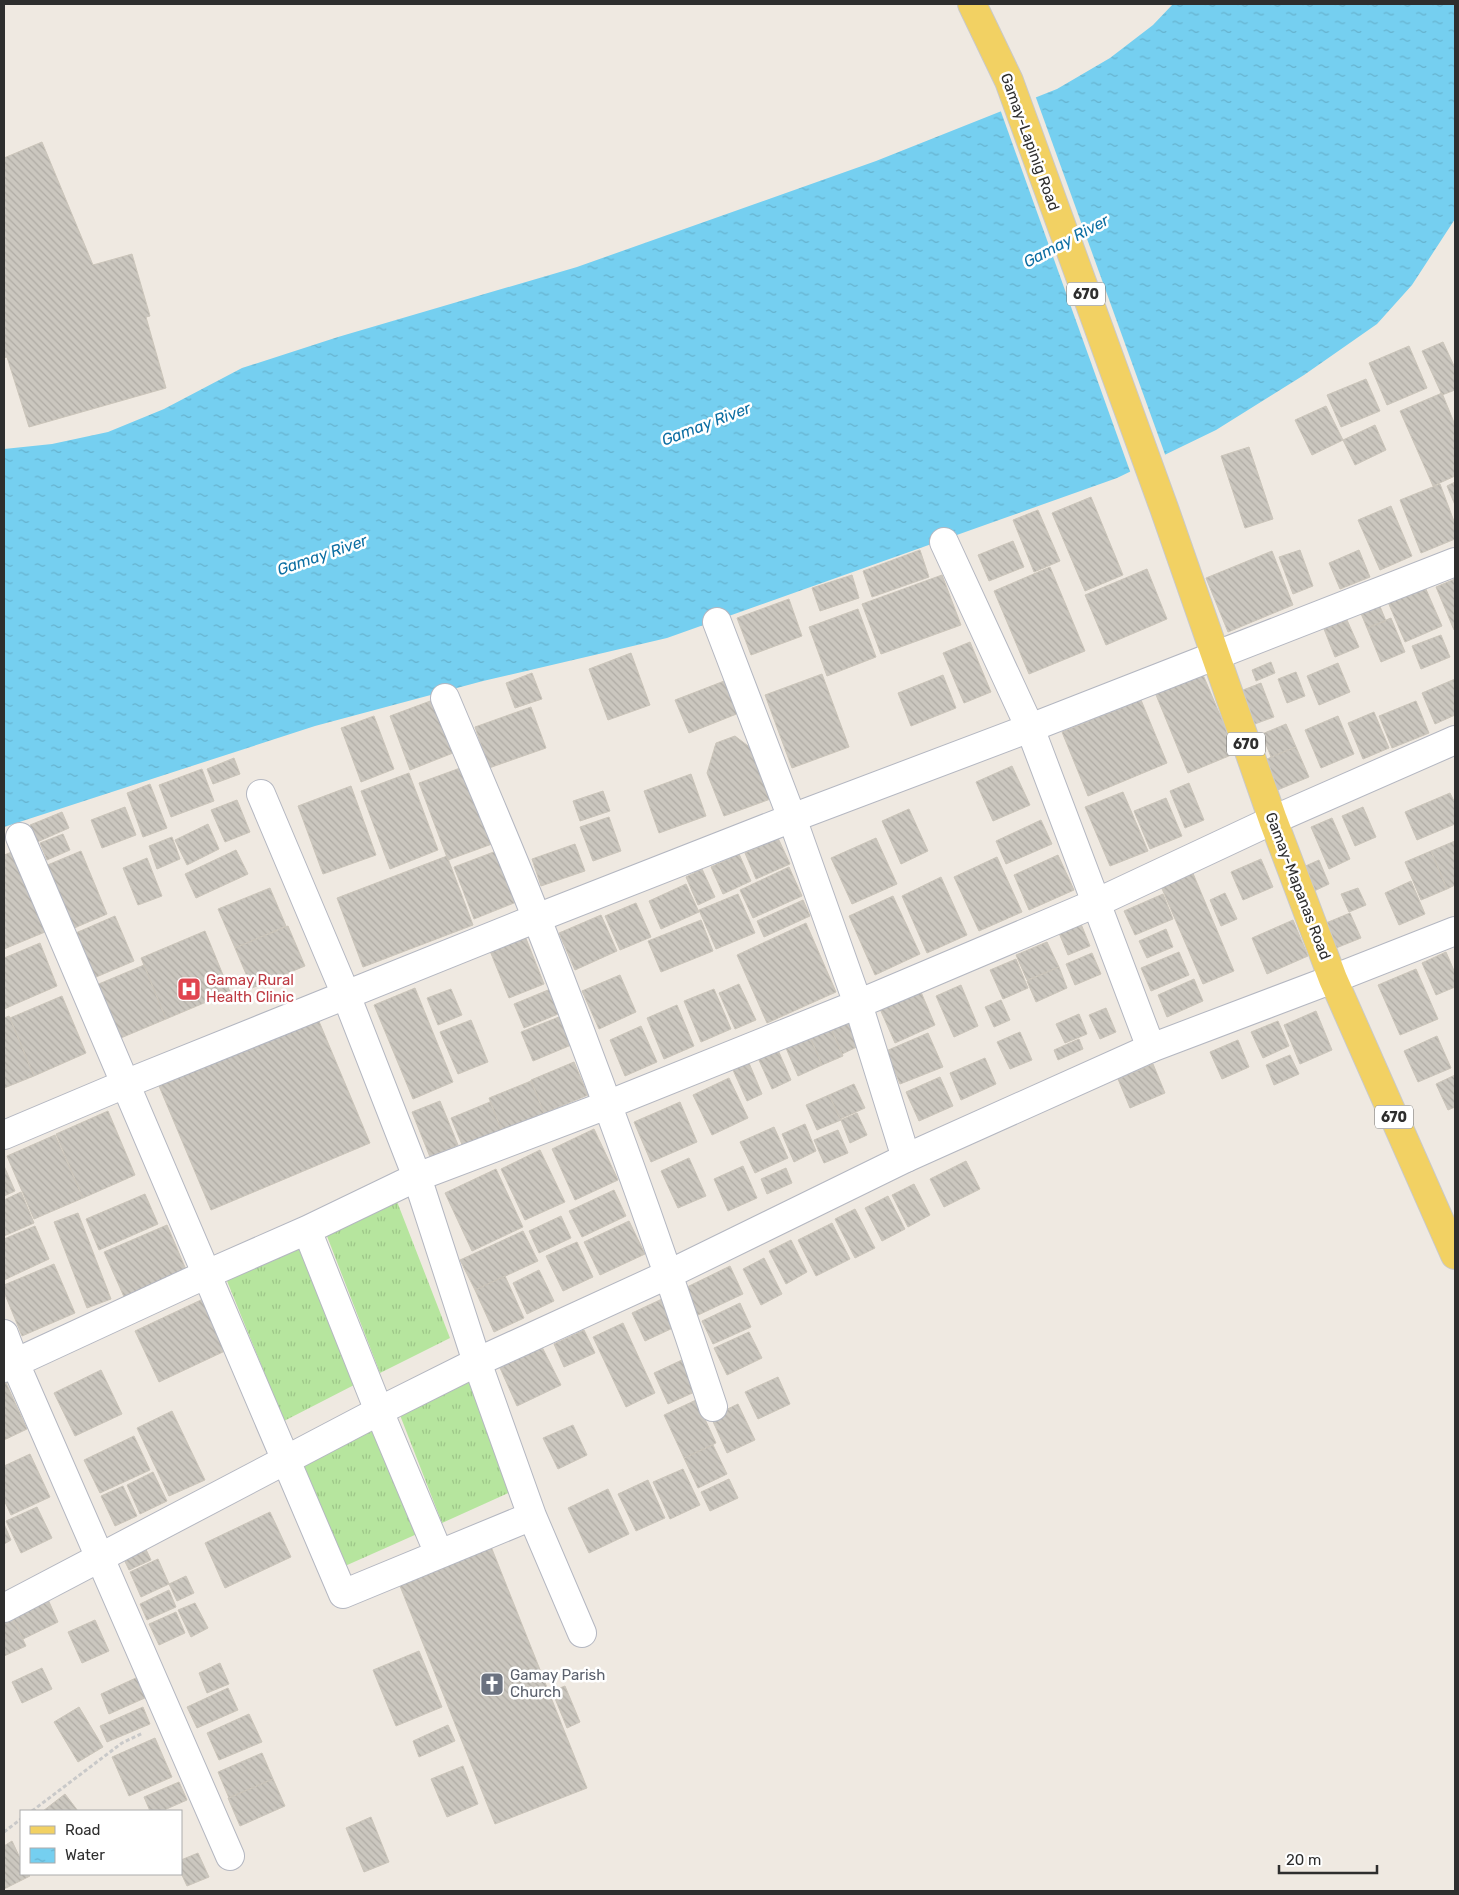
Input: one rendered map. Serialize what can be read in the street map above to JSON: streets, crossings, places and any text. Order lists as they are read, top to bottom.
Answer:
{
  "streets": {
    "main road": ["Gamay-Lapinig Road", "670", "Gamay-Mapanas Road"]
  },
  "crossings": [
    ["Gamay-Lapinig Road", "Gamay-Mapanas Road"]
  ],
  "water": ["Gamay River"],
  "places": {
    "hospital": ["Gamay Rural Health Clinic"],
    "church": ["Gamay Parish Church"]
  },
  "legend": ["Road", "Water"],
  "scale_bar": "20 m"
}
